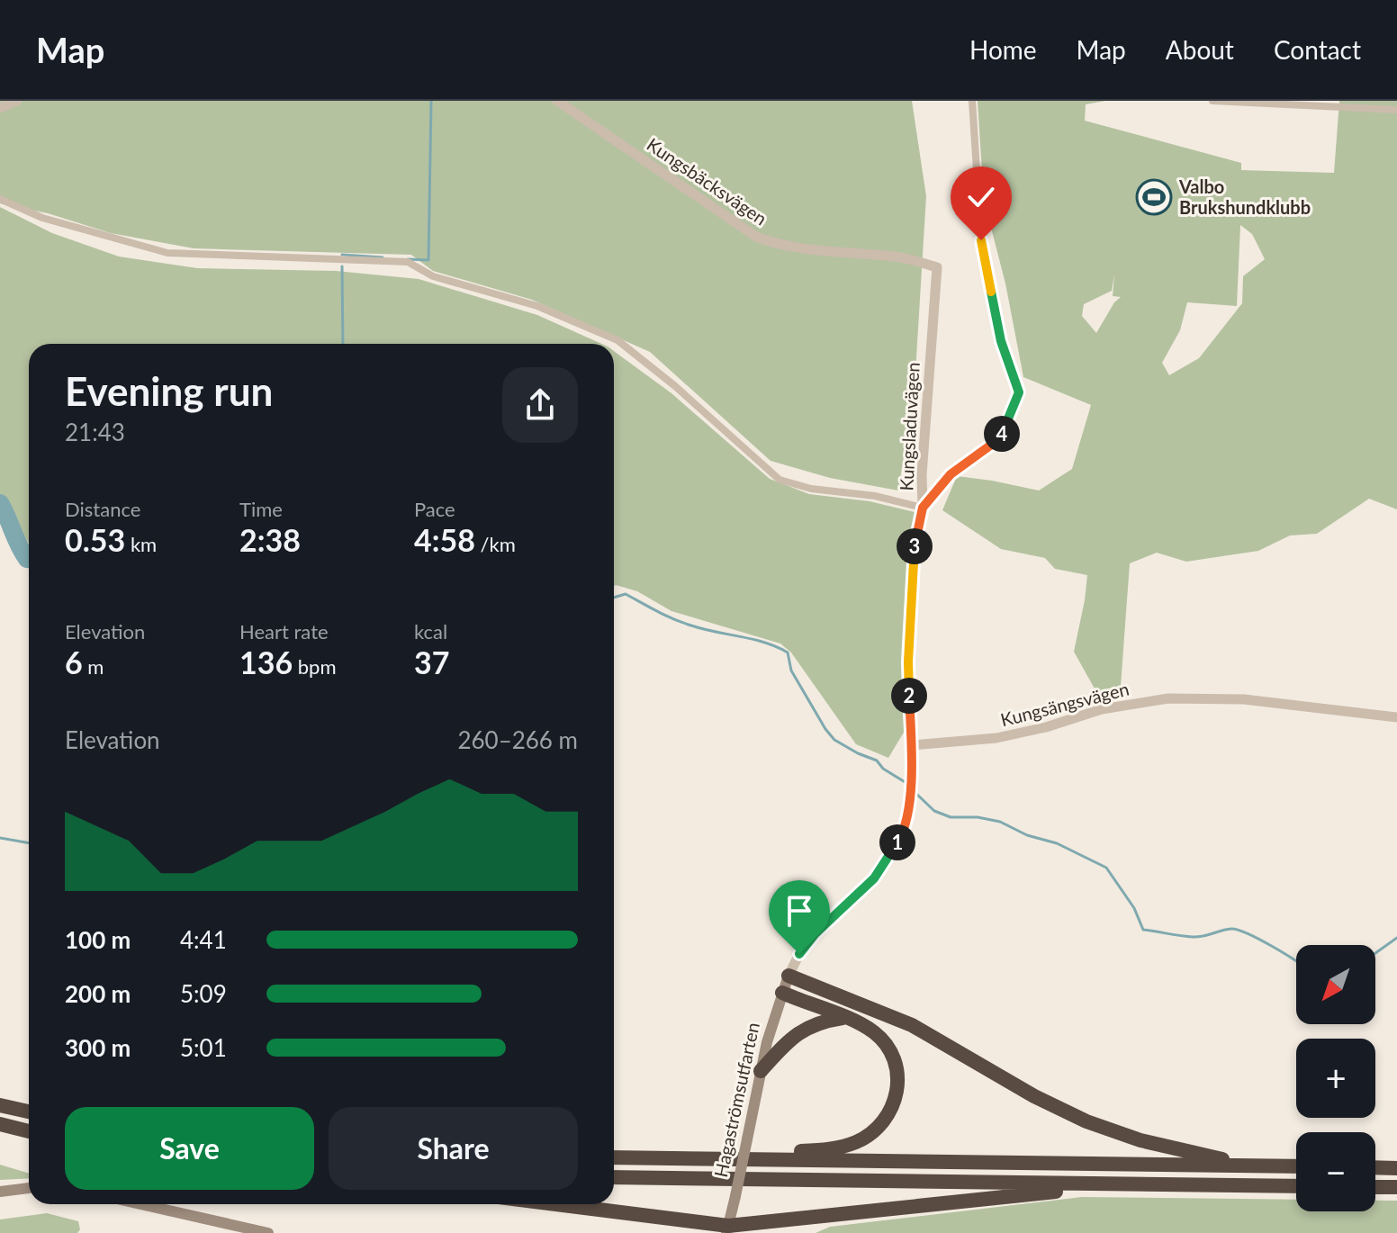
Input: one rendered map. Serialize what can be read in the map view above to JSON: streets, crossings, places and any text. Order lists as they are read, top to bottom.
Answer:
{
  "streets": {
    "main road": ["Hagaströmsutfarten"],
    "street": ["Kungsbäcksvägen", "Kungsladuvägen", "Kungsängsvägen"]
  },
  "crossings": [
    ["Kungsbäcksvägen", "Kungsladuvägen"],
    ["Kungsladuvägen", "Kungsängsvägen"],
    ["Kungsladuvägen", "Hagaströmsutfarten"]
  ],
  "places": {
    "sports": ["Valbo Brukshundklubb"]
  },
  "north": "bottom left",
  "page": {
    "header": "Map",
    "nav": [
      "Home",
      "Map",
      "About",
      "Contact"
    ],
    "heading": ["Evening run", "21:43"],
    "pins": [
      "4",
      "3",
      "2",
      "1"
    ],
    "stats": [
      ["Distance", "0.53 km"],
      ["Time", "2:38"],
      ["Pace", "4:58 /km"],
      ["Elevation", "6 m"],
      ["Heart rate", "136 bpm"],
      ["kcal", "37"]
    ],
    "chart": ["Elevation", "260–266 m"],
    "list": [
      {
        "name": "100 m",
        "note": "4:41"
      },
      {
        "name": "200 m",
        "note": "5:09"
      },
      {
        "name": "300 m",
        "note": "5:01"
      }
    ],
    "map_buttons": ["+", "−"],
    "buttons": ["Save", "Share"]
  }
}
